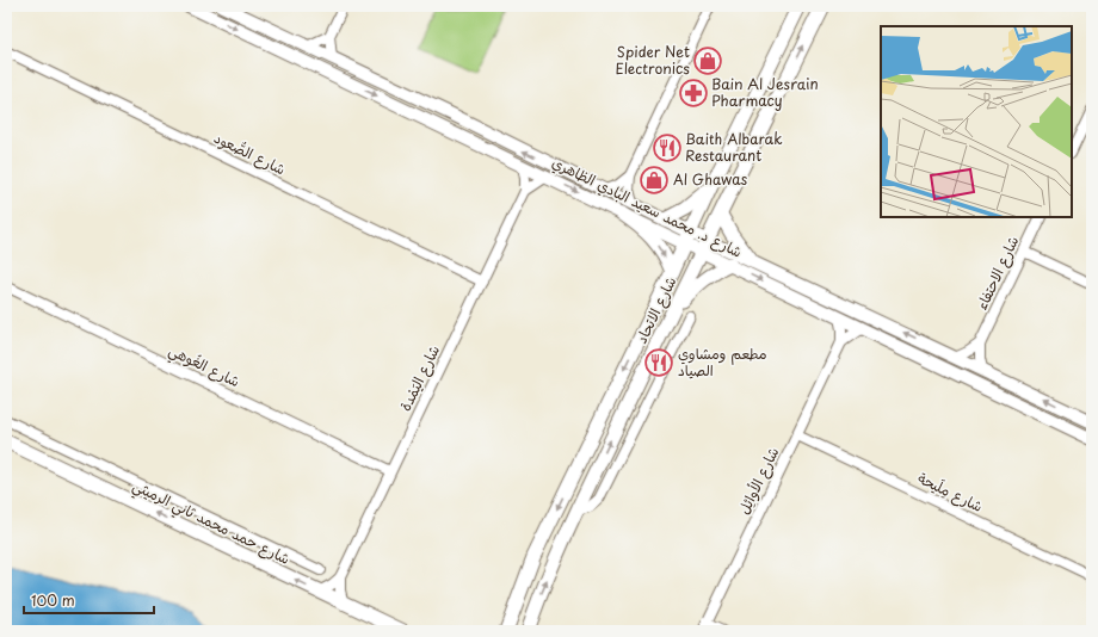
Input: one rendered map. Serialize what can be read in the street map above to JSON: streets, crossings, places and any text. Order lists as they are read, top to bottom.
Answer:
{
  "streets": {
    "main road": ["شارع الاتحاد", "شارع حمد محمد ثاني الرميثي"],
    "street": [
      "شارع الصُّعود",
      "شارع د. محمد سعيد البادي الظاهري",
      "شارع الاحتفاء",
      "شارع الغُوهي",
      "شارع اليَمْدة",
      "شارع الأوائِل",
      "شارع مِلَيحة"
    ]
  },
  "crossings": [
    ["شارع الصُّعود", "شارع اليَمْدة"],
    ["شارع د. محمد سعيد البادي الظاهري", "شارع الاحتفاء"],
    ["شارع د. محمد سعيد البادي الظاهري", "شارع الاتحاد"],
    ["شارع د. محمد سعيد البادي الظاهري", "شارع الأوائِل"],
    ["شارع الغُوهي", "شارع اليَمْدة"],
    ["شارع الأوائِل", "شارع مِلَيحة"]
  ],
  "one_way": ["شارع حمد محمد ثاني الرميثي"],
  "places": {
    "shop": ["Spider Net Electronics", "Al Ghawas"],
    "pharmacy": ["Bain Al Jesrain Pharmacy"],
    "restaurant": ["Baith Albarak Restaurant", "مطعم ومشاوي الصياد"]
  },
  "scale_bar": "100 m"
}
